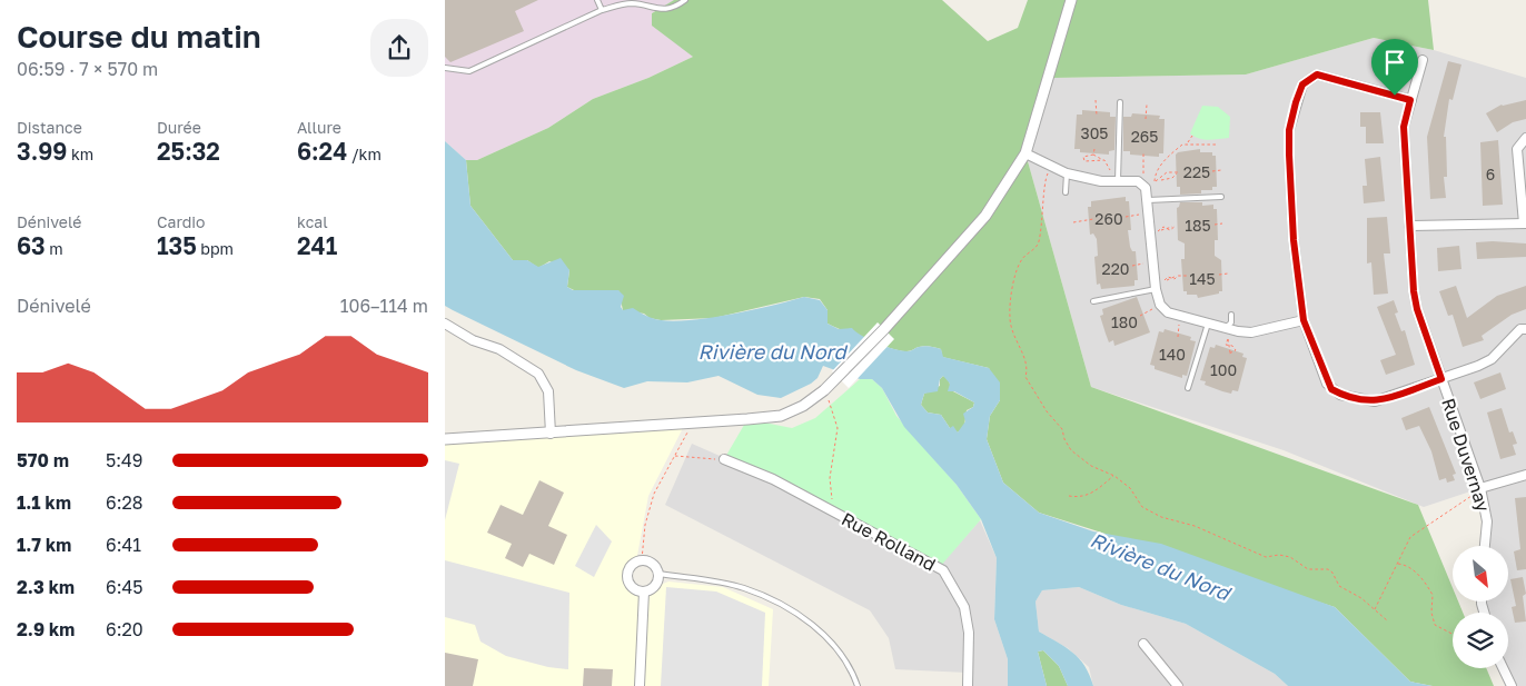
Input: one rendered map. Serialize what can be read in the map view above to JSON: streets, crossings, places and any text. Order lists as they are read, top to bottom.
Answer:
{
  "streets": {
    "street": ["Rue Duvernay", "Rue Rolland"]
  },
  "water": ["Rivière du Nord"],
  "house_numbers": [
    "305",
    "265",
    "225",
    "6",
    "260",
    "185",
    "220",
    "145",
    "180",
    "140",
    "100"
  ],
  "north": "bottom right",
  "page": {
    "heading": ["Course du matin", "06:59 · 7 × 570 m"],
    "stats": [
      ["Distance", "3.99 km"],
      ["Durée", "25:32"],
      ["Allure", "6:24 /km"],
      ["Dénivelé", "63 m"],
      ["Cardio", "135 bpm"],
      ["kcal", "241"]
    ],
    "chart": ["Dénivelé", "106–114 m"],
    "list": [
      {
        "name": "570 m",
        "note": "5:49"
      },
      {
        "name": "1.1 km",
        "note": "6:28"
      },
      {
        "name": "1.7 km",
        "note": "6:41"
      },
      {
        "name": "2.3 km",
        "note": "6:45"
      },
      {
        "name": "2.9 km",
        "note": "6:20"
      }
    ]
  }
}
